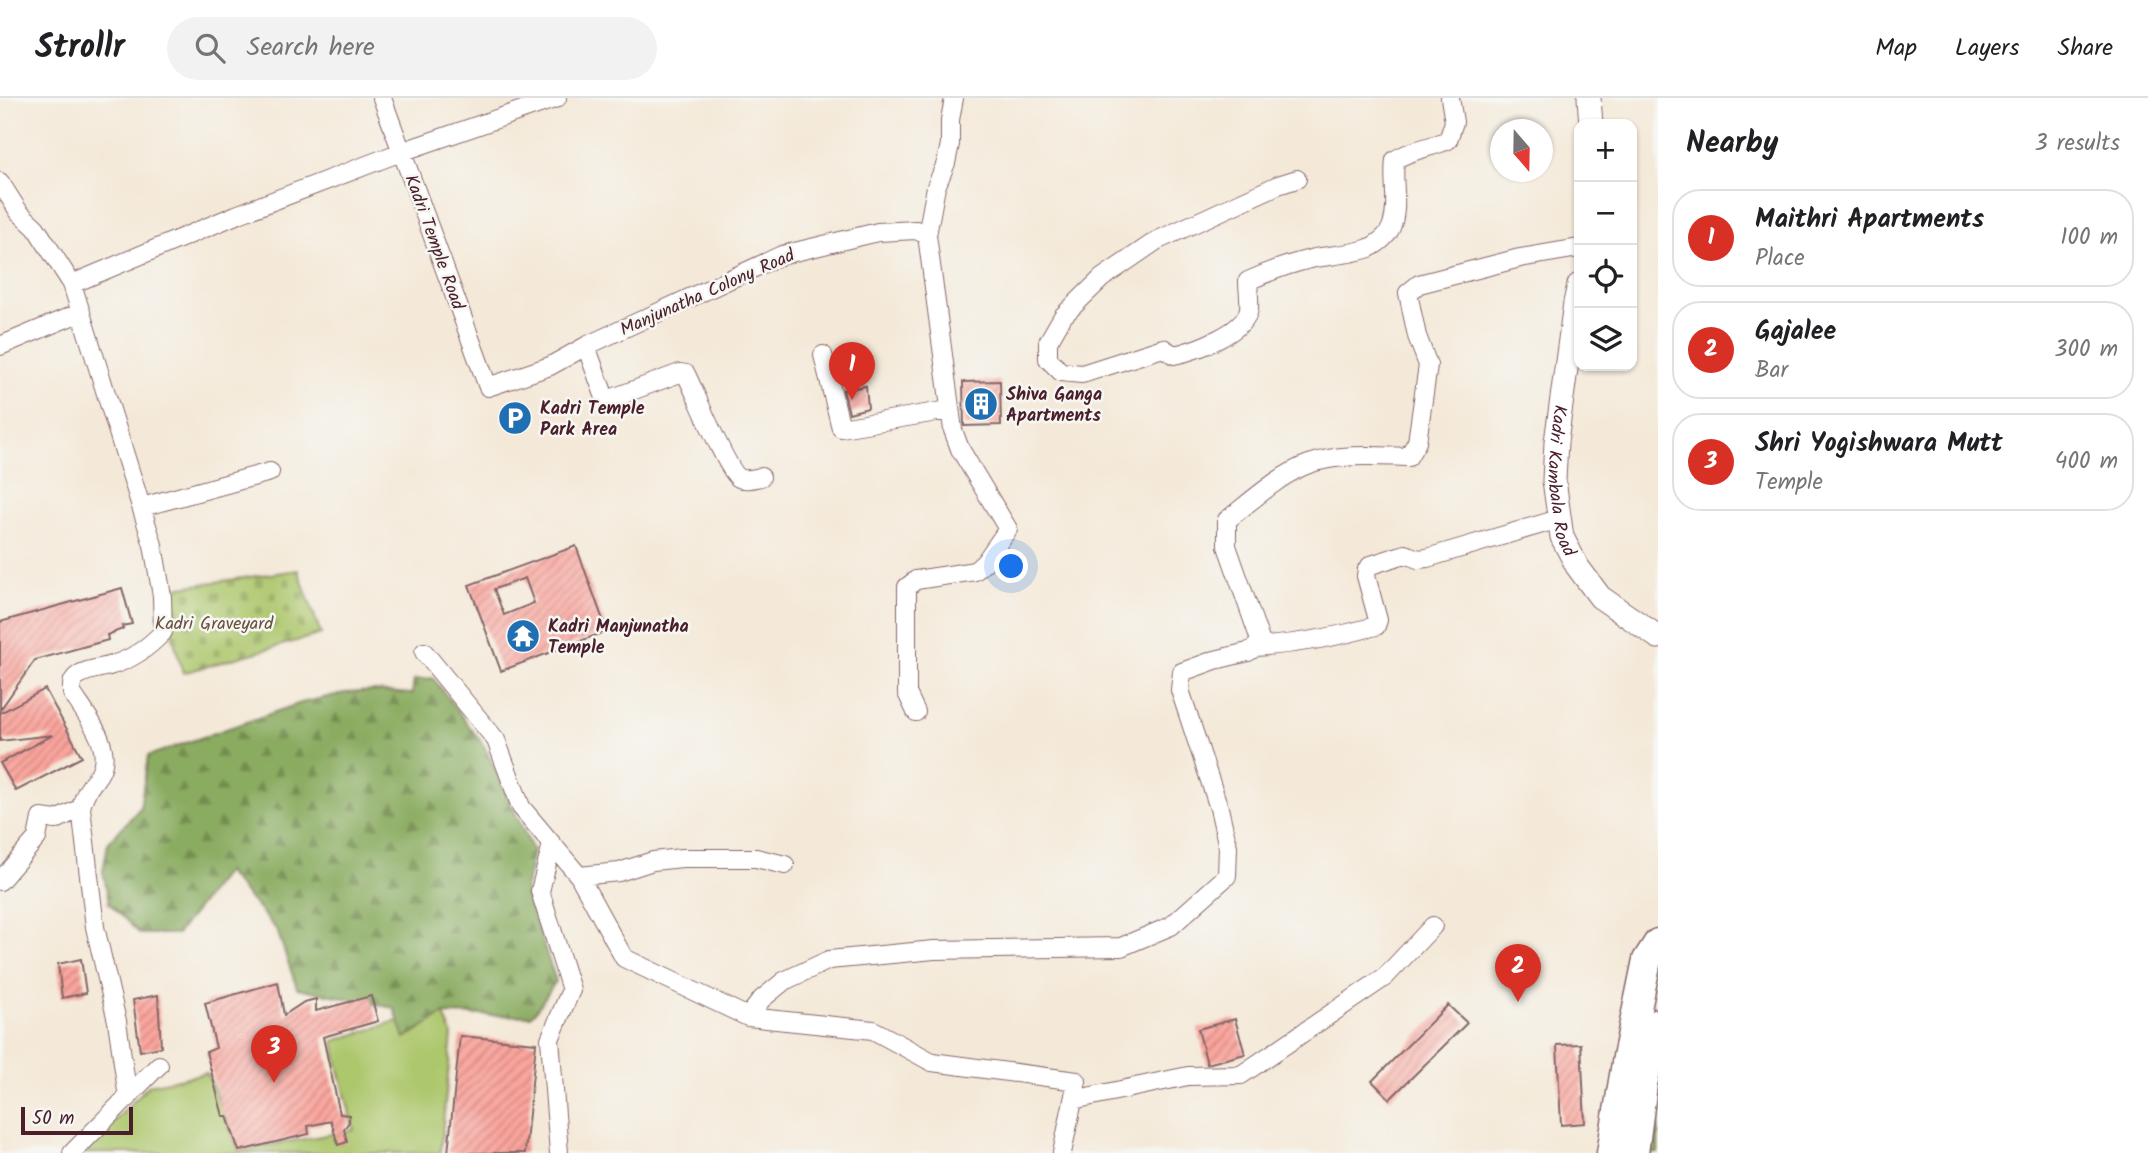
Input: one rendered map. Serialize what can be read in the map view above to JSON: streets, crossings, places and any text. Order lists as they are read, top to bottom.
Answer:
{
  "streets": {
    "street": ["Kadri Temple Road", "Manjunatha Colony Road", "Kadri Kambala Road"]
  },
  "crossings": [
    ["Kadri Temple Road", "Manjunatha Colony Road"]
  ],
  "parks": ["Kadri Graveyard"],
  "places": {
    "building": ["Shiva Ganga Apartments"],
    "parking": ["Kadri Temple Park Area"],
    "temple": ["Kadri Manjunatha Temple"]
  },
  "scale_bar": "50 m",
  "north": "bottom",
  "page": {
    "header": "Strollr",
    "search": "Search here",
    "nav": ["Map", "Layers", "Share"],
    "heading": ["Nearby", "3 results"],
    "map_buttons": ["+", "−"],
    "list": [
      {
        "mark": "1",
        "name": "Maithri Apartments",
        "note": "Place",
        "value": "100 m"
      },
      {
        "mark": "2",
        "name": "Gajalee",
        "note": "Bar",
        "value": "300 m"
      },
      {
        "mark": "3",
        "name": "Shri Yogishwara Mutt",
        "note": "Temple",
        "value": "400 m"
      }
    ],
    "pins": ["1", "2", "3"],
    "scale": "50 m"
  }
}
